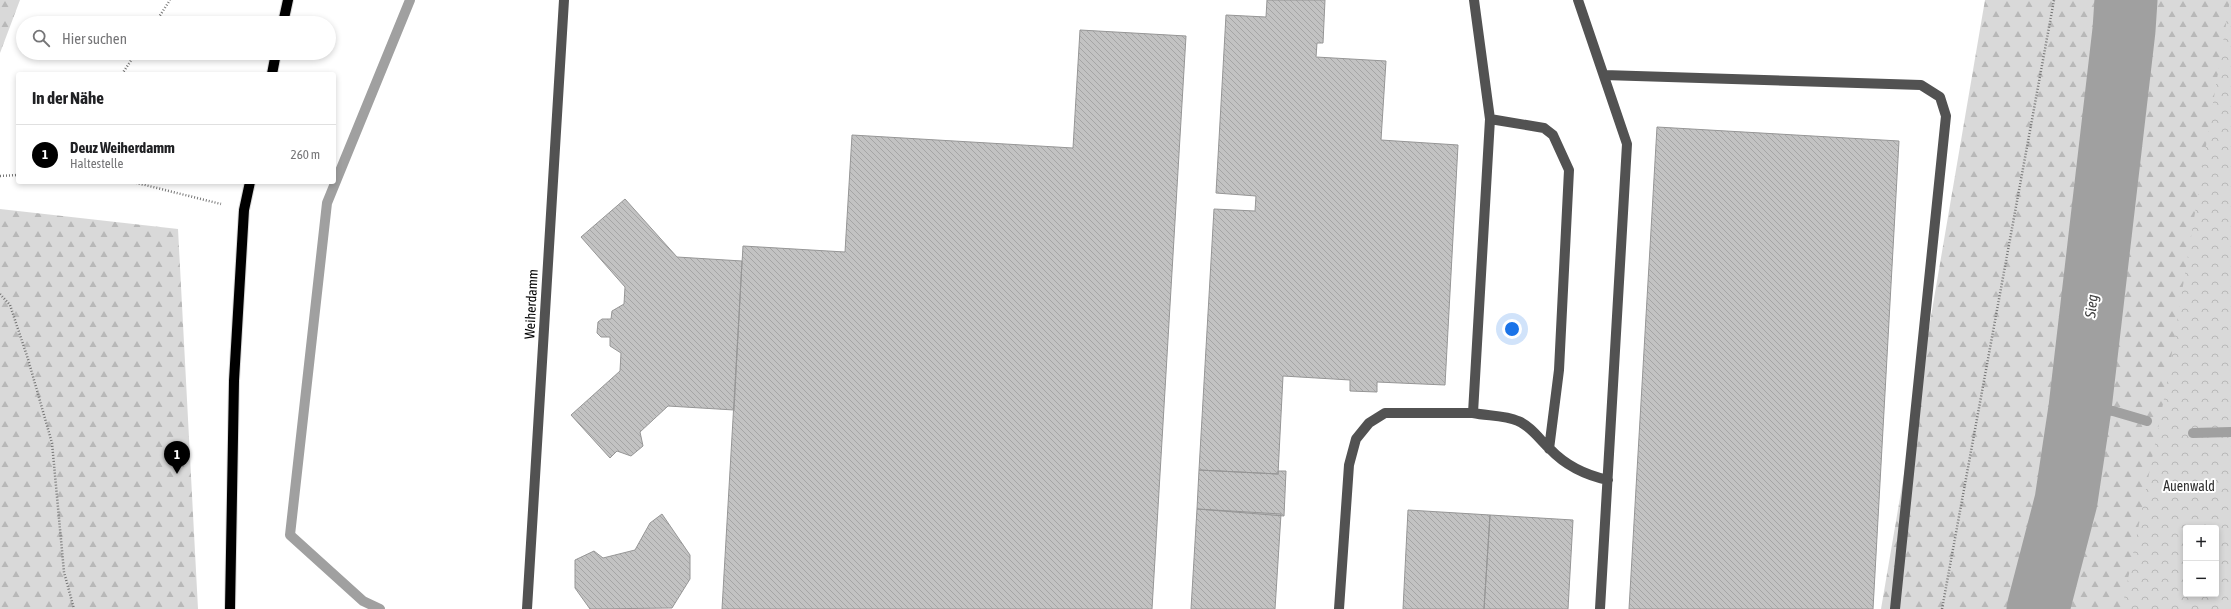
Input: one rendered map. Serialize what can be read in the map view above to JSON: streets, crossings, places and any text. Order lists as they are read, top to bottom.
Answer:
{
  "streets": {
    "street": ["Weiherdamm"]
  },
  "water": ["Sieg"],
  "parks": ["Auenwald"],
  "page": {
    "search": "Hier suchen",
    "heading": "In der Nähe",
    "list": [
      {
        "mark": "1",
        "name": "Deuz Weiherdamm",
        "note": "Haltestelle",
        "value": "260 m"
      }
    ],
    "pins": "1",
    "map_buttons": ["+", "−"]
  }
}
